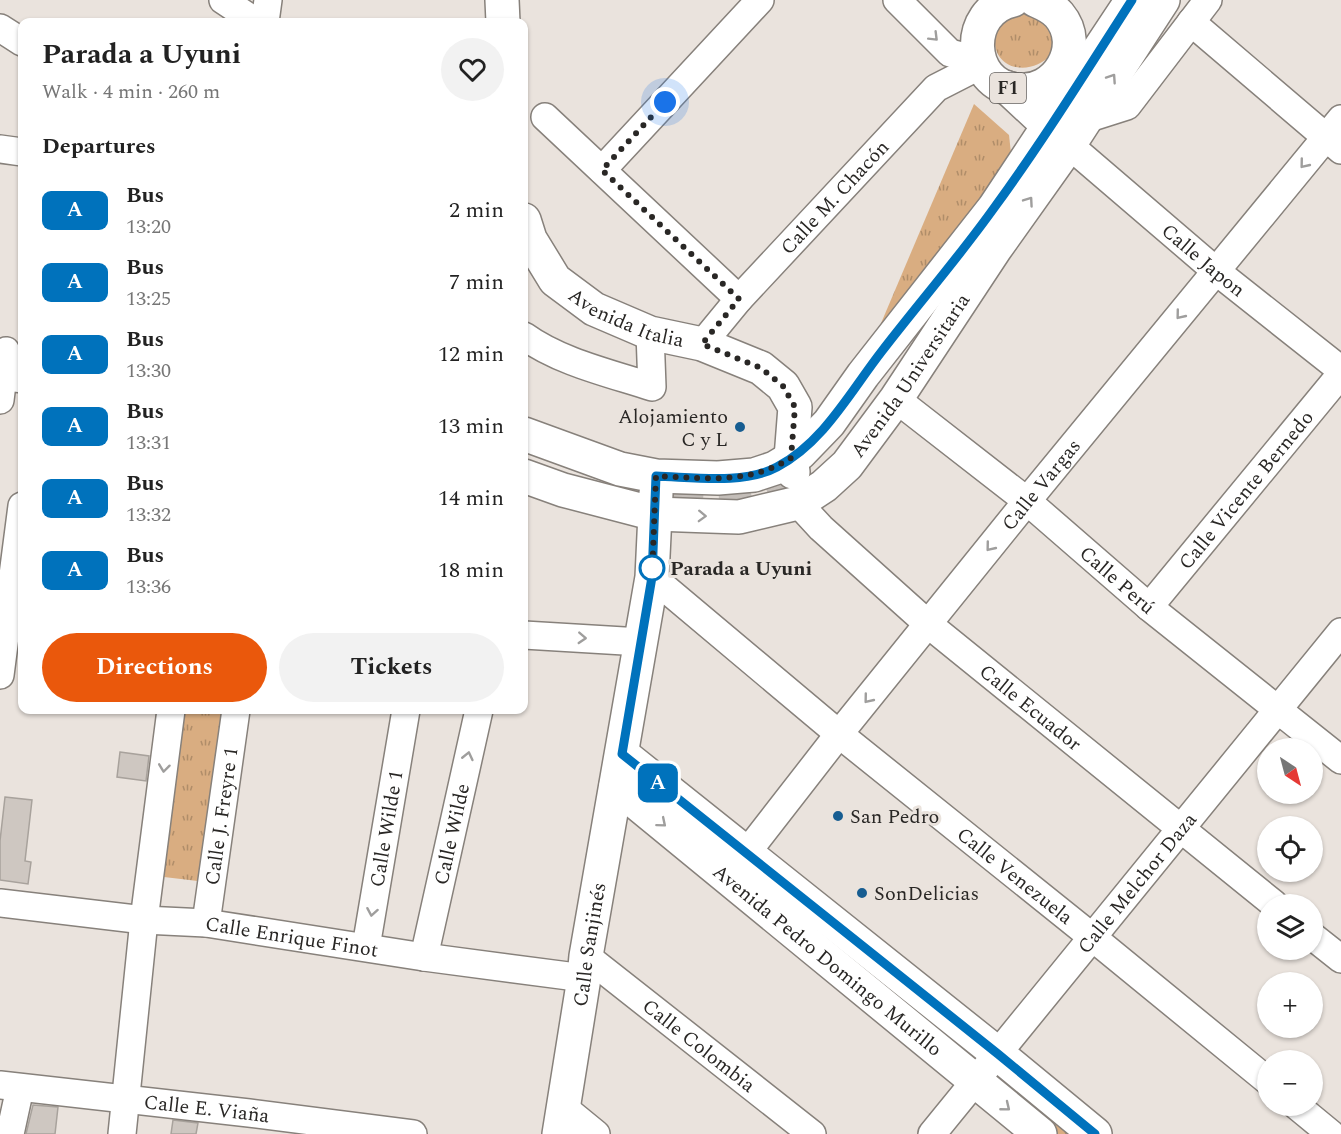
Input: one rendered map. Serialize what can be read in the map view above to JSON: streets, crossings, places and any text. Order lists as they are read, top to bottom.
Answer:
{
  "streets": {
    "main road": [
      "F1",
      "Avenida Italia",
      "Avenida Universitaria",
      "Calle Sanjinés",
      "Avenida Pedro Domingo Murillo"
    ],
    "street": [
      "Calle M. Chacón",
      "Calle Japon",
      "Calle Vargas",
      "Calle Vicente Bernedo",
      "Calle Perú",
      "Calle Ecuador",
      "Calle J. Freyre 1",
      "Calle Wilde 1",
      "Calle Wilde",
      "Calle Venezuela",
      "Calle Melchor Daza",
      "Calle Enrique Finot",
      "Calle Colombia",
      "Calle E. Viaña"
    ]
  },
  "crossings": [
    ["F1", "Calle M. Chacón"],
    ["F1", "Calle Japon"],
    ["F1", "Avenida Universitaria"],
    ["Calle M. Chacón", "Avenida Italia"],
    ["Calle Japon", "Avenida Universitaria"],
    ["Calle Japon", "Calle Vargas"],
    ["Calle Japon", "Calle Vicente Bernedo"],
    ["Avenida Universitaria", "Calle Perú"],
    ["Avenida Universitaria", "Calle Ecuador"],
    ["Avenida Universitaria", "Calle Sanjinés"],
    ["Calle Vargas", "Calle Perú"],
    ["Calle Vargas", "Calle Ecuador"],
    ["Calle Vargas", "Calle Venezuela"],
    ["Calle Vargas", "Avenida Pedro Domingo Murillo"],
    ["Calle Vicente Bernedo", "Calle Perú"],
    ["Calle Perú", "Calle Melchor Daza"],
    ["Calle Ecuador", "Calle Melchor Daza"],
    ["Calle J. Freyre 1", "Calle Enrique Finot"],
    ["Calle Wilde 1", "Calle Enrique Finot"],
    ["Calle Wilde", "Calle Enrique Finot"],
    ["Calle Venezuela", "Calle Melchor Daza"],
    ["Calle Venezuela", "Calle Sanjinés"],
    ["Calle Melchor Daza", "Avenida Pedro Domingo Murillo"],
    ["Calle Enrique Finot", "Calle Sanjinés"],
    ["Calle Enrique Finot", "Calle Colombia"],
    ["Calle Sanjinés", "Avenida Pedro Domingo Murillo"],
    ["Calle Sanjinés", "Calle Colombia"]
  ],
  "one_way": ["Calle Vargas", "Calle Wilde"],
  "places": [
    "Alojamiento C y L",
    "Parada a Uyuni",
    "San Pedro",
    "SonDelicias"
  ],
  "lines": ["bus line A"],
  "north": "bottom right",
  "page": {
    "on_map": "A",
    "heading": [
      ["Parada a Uyuni", "Walk · 4 min · 260 m"],
      "Departures"
    ],
    "list": [
      {
        "mark": "A",
        "name": "Bus",
        "note": "13:20",
        "value": "2 min"
      },
      {
        "mark": "A",
        "name": "Bus",
        "note": "13:25",
        "value": "7 min"
      },
      {
        "mark": "A",
        "name": "Bus",
        "note": "13:30",
        "value": "12 min"
      },
      {
        "mark": "A",
        "name": "Bus",
        "note": "13:31",
        "value": "13 min"
      },
      {
        "mark": "A",
        "name": "Bus",
        "note": "13:32",
        "value": "14 min"
      },
      {
        "mark": "A",
        "name": "Bus",
        "note": "13:36",
        "value": "18 min"
      }
    ],
    "buttons": ["Directions", "Tickets"],
    "map_buttons": ["+", "−"]
  }
}
